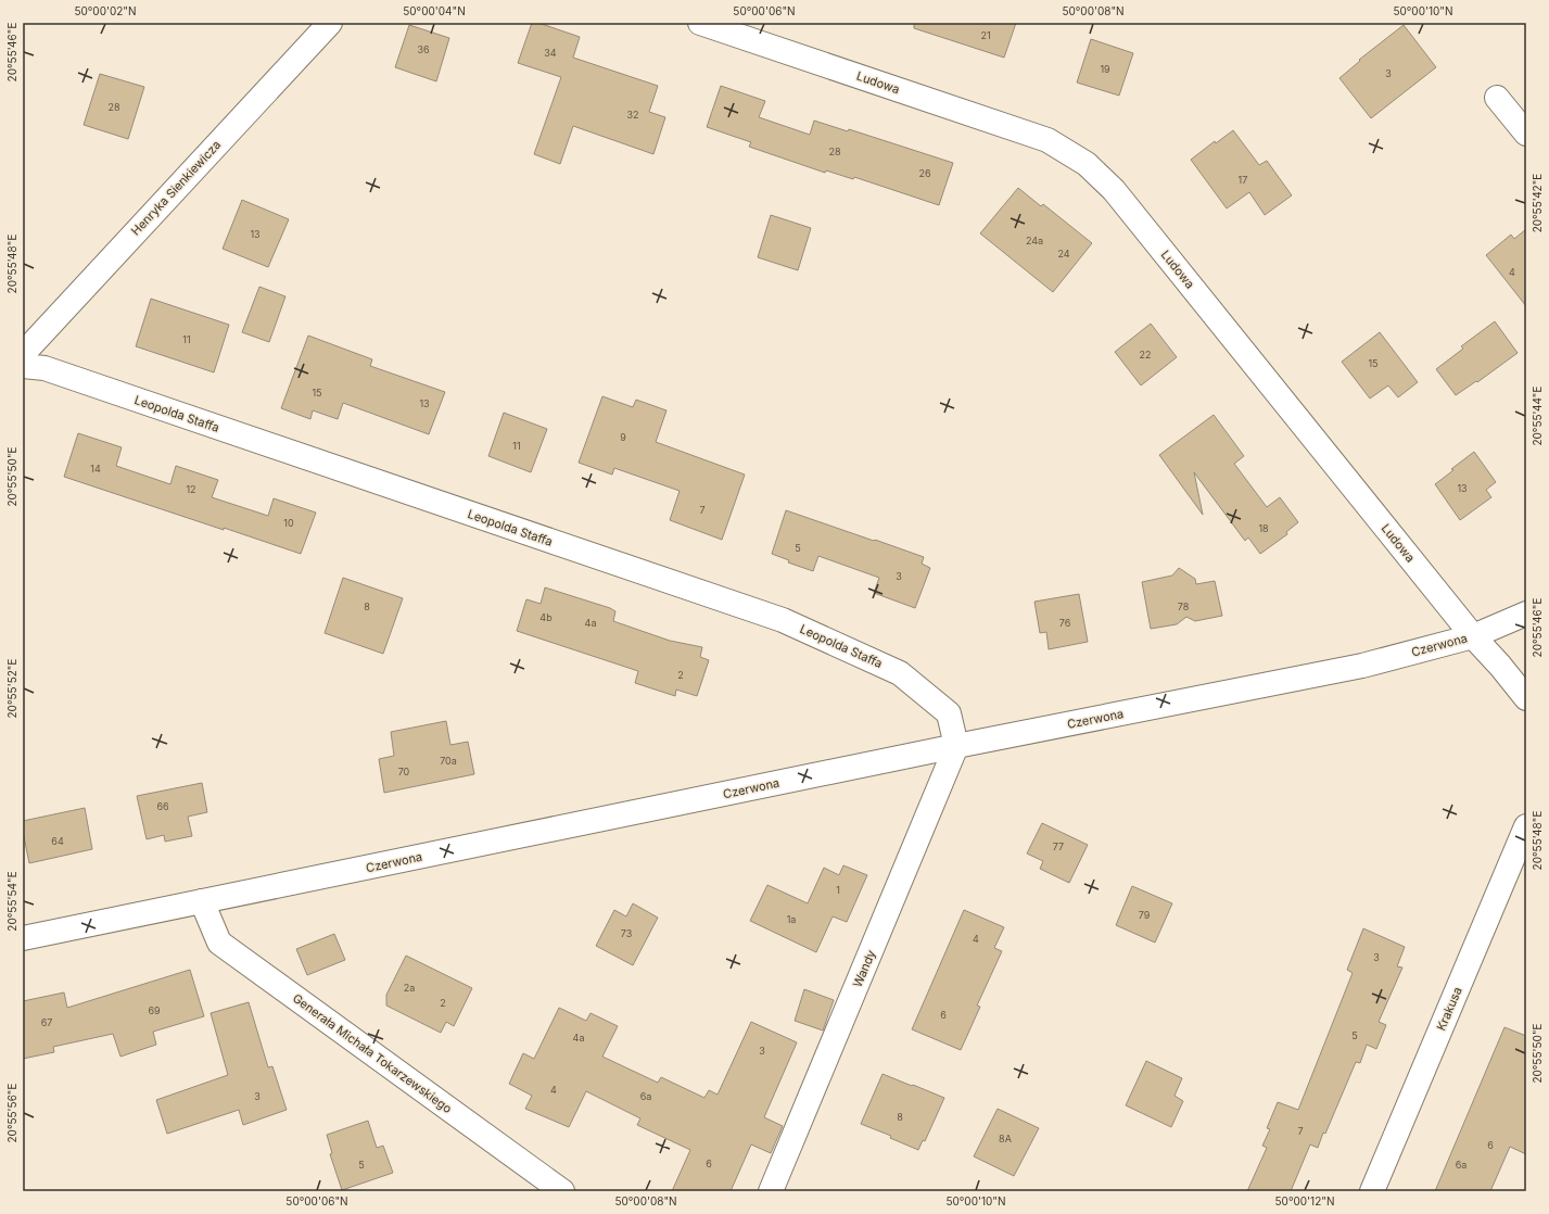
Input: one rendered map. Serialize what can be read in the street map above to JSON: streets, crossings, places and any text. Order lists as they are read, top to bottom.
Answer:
{
  "streets": {
    "street": [
      "Ludowa",
      "Henryka Sienkiewicza",
      "Leopolda Staffa",
      "Czerwona",
      "Wandy",
      "Krakusa",
      "Generała Michała Tokarzewskiego"
    ]
  },
  "crossings": [
    ["Ludowa", "Czerwona"],
    ["Leopolda Staffa", "Czerwona"],
    ["Leopolda Staffa", "Wandy"],
    ["Czerwona", "Wandy"],
    ["Czerwona", "Generała Michała Tokarzewskiego"]
  ],
  "house_numbers": [
    "21",
    "36",
    "34",
    "19",
    "3",
    "28",
    "32",
    "28",
    "26",
    "17",
    "13",
    "24a",
    "24",
    "4",
    "11",
    "22",
    "15",
    "15",
    "13",
    "9",
    "11",
    "14",
    "13",
    "12",
    "7",
    "10",
    "18",
    "5",
    "3",
    "8",
    "78",
    "4b",
    "4a",
    "76",
    "2",
    "70a",
    "70",
    "66",
    "64",
    "77",
    "1",
    "79",
    "1a",
    "73",
    "4",
    "3",
    "2a",
    "2",
    "69",
    "6",
    "67",
    "5",
    "4a",
    "3",
    "4",
    "3",
    "6a",
    "8",
    "7",
    "8A",
    "6",
    "6",
    "5",
    "6a"
  ],
  "coordinates": [
    "50°00'02\"N",
    "50°00'04\"N",
    "50°00'06\"N",
    "50°00'08\"N",
    "50°00'10\"N",
    "20°55'46\"E",
    "20°55'42\"E",
    "20°55'48\"E",
    "20°55'44\"E",
    "20°55'50\"E",
    "20°55'52\"E",
    "20°55'54\"E",
    "20°55'56\"E",
    "50°00'12\"N"
  ]
}
